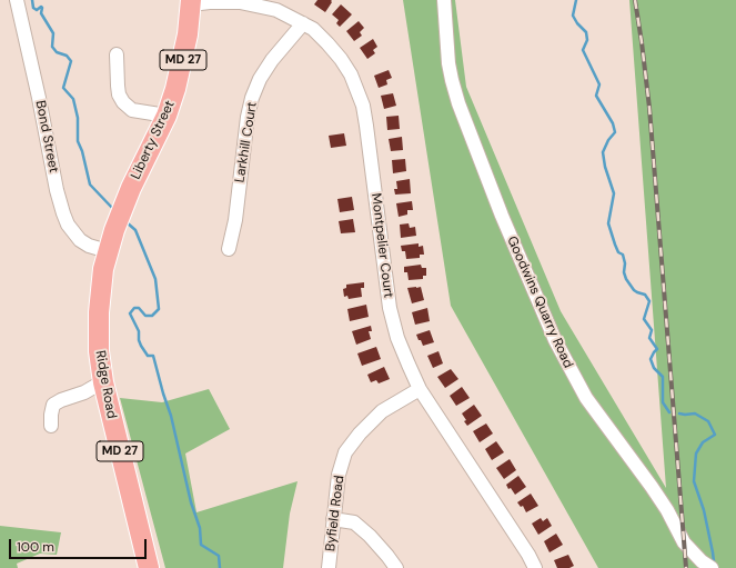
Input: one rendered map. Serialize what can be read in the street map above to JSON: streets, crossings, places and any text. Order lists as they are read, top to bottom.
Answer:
{
  "streets": {
    "highway": ["MD 27", "Liberty Street", "Ridge Road"],
    "street": [
      "Bond Street",
      "Larkhill Court",
      "Montpelier Court",
      "Goodwins Quarry Road",
      "Byfield Road"
    ]
  },
  "crossings": [
    ["Bond Street", "Liberty Street"],
    ["Bond Street", "Ridge Road"],
    ["Liberty Street", "Montpelier Court"],
    ["Liberty Street", "Ridge Road"],
    ["Larkhill Court", "Montpelier Court"],
    ["Montpelier Court", "Byfield Road"]
  ],
  "scale_bar": "100 m"
}
